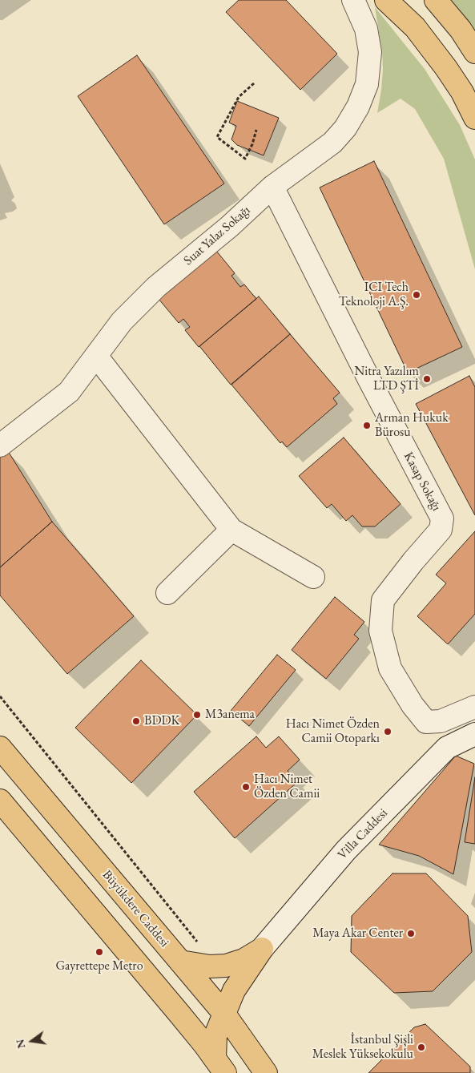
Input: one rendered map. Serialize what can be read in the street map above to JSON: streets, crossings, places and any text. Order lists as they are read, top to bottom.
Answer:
{
  "streets": {
    "main road": ["Büyükdere Caddesi"],
    "street": ["Suat Yalaz Sokağı", "Kasap Sokağı", "Villa Caddesi"]
  },
  "crossings": [
    ["Suat Yalaz Sokağı", "Kasap Sokağı"]
  ],
  "places": [
    "ICI Tech Teknoloji A.Ş.",
    "Nitra Yazılım LTD ŞTİ",
    "Arman Hukuk Bürosu",
    "M3anema",
    "BDDK",
    "Hacı Nimet Özden Camii Otoparkı",
    "Hacı Nimet Özden Camii",
    "Maya Akar Center",
    "Gayrettepe Metro",
    "İstanbul Şişli Meslek Yüksekokulu"
  ],
  "north": "left"
}
